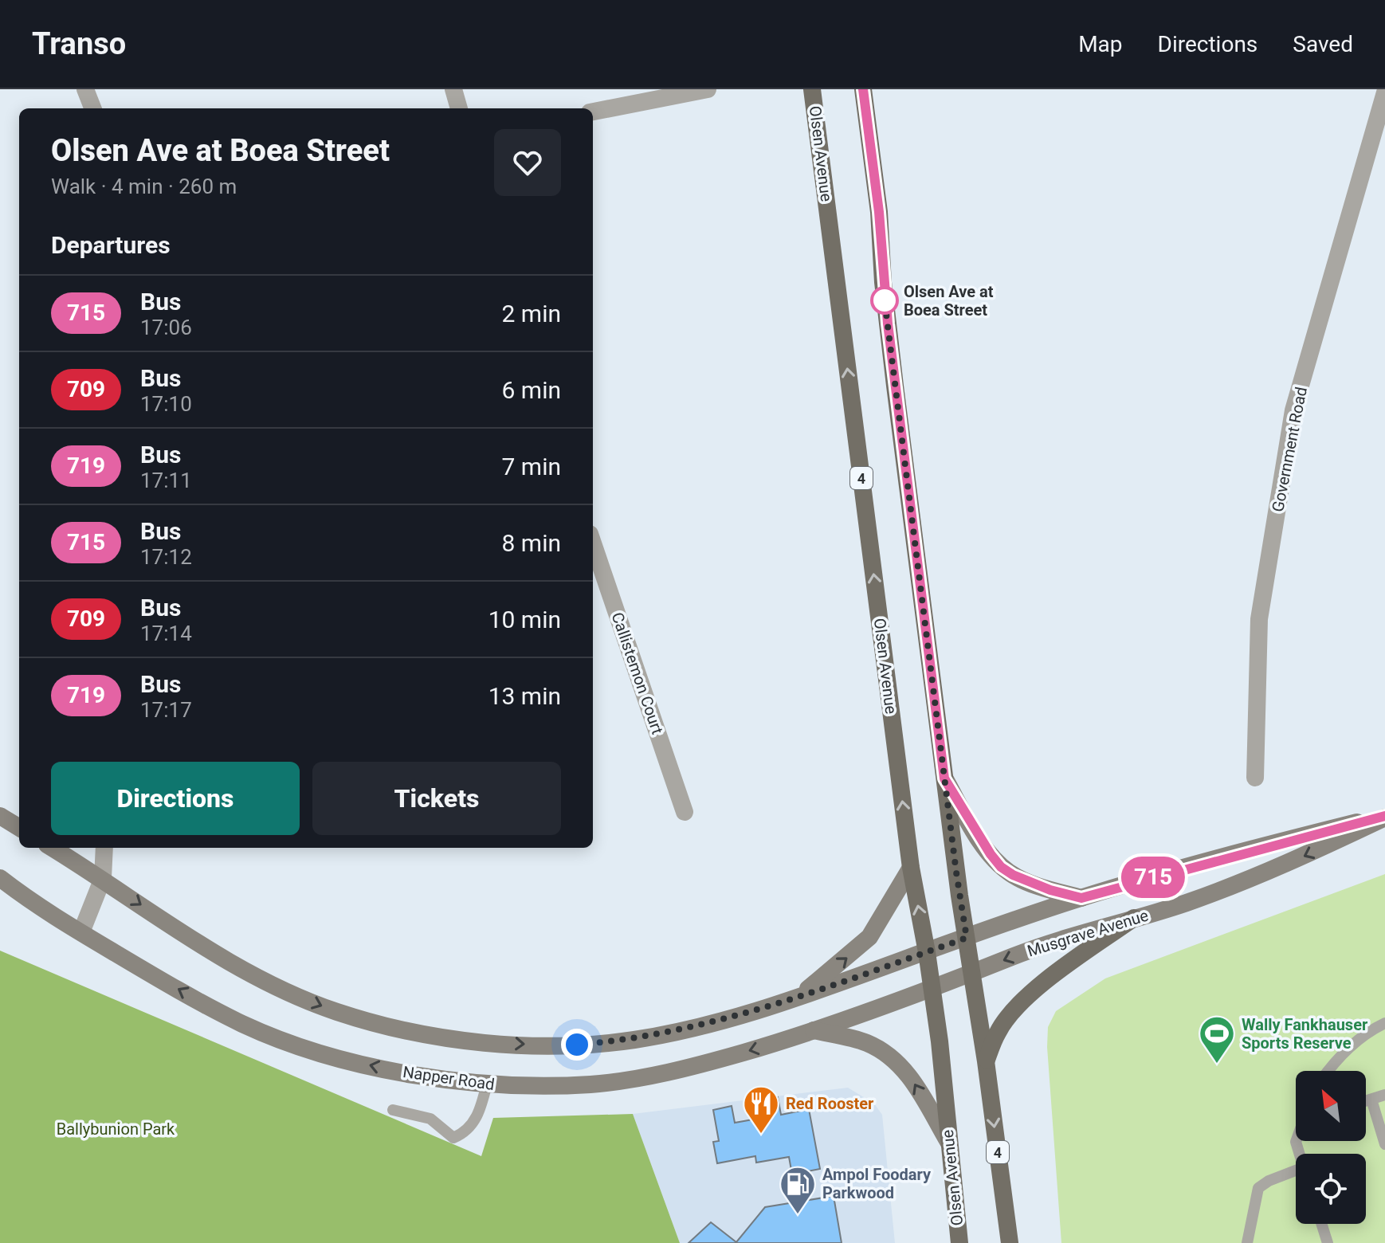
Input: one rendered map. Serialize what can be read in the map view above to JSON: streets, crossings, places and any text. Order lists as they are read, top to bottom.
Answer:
{
  "streets": {
    "main road": [
      "Olsen Avenue",
      "4",
      "Musgrave Avenue",
      "Napper Road"
    ],
    "street": ["Government Road", "Callistemon Court"]
  },
  "crossings": [
    ["Olsen Avenue", "Musgrave Avenue"],
    ["Olsen Avenue", "Napper Road"],
    ["4", "Musgrave Avenue"],
    ["Musgrave Avenue", "Napper Road"]
  ],
  "parks": ["Ballybunion Park"],
  "places": {
    "other": ["Olsen Ave at Boea Street"],
    "sports": ["Wally Fankhauser Sports Reserve"],
    "restaurant": ["Red Rooster"],
    "fuel station": ["Ampol Foodary Parkwood"]
  },
  "lines": ["bus line 715"],
  "north": "top left",
  "page": {
    "header": "Transo",
    "nav": ["Map", "Directions", "Saved"],
    "on_map": "715",
    "heading": [
      ["Olsen Ave at Boea Street", "Walk · 4 min · 260 m"],
      "Departures"
    ],
    "list": [
      {
        "mark": "715",
        "name": "Bus",
        "note": "17:06",
        "value": "2 min"
      },
      {
        "mark": "709",
        "name": "Bus",
        "note": "17:10",
        "value": "6 min"
      },
      {
        "mark": "719",
        "name": "Bus",
        "note": "17:11",
        "value": "7 min"
      },
      {
        "mark": "715",
        "name": "Bus",
        "note": "17:12",
        "value": "8 min"
      },
      {
        "mark": "709",
        "name": "Bus",
        "note": "17:14",
        "value": "10 min"
      },
      {
        "mark": "719",
        "name": "Bus",
        "note": "17:17",
        "value": "13 min"
      }
    ],
    "buttons": ["Directions", "Tickets"]
  }
}
